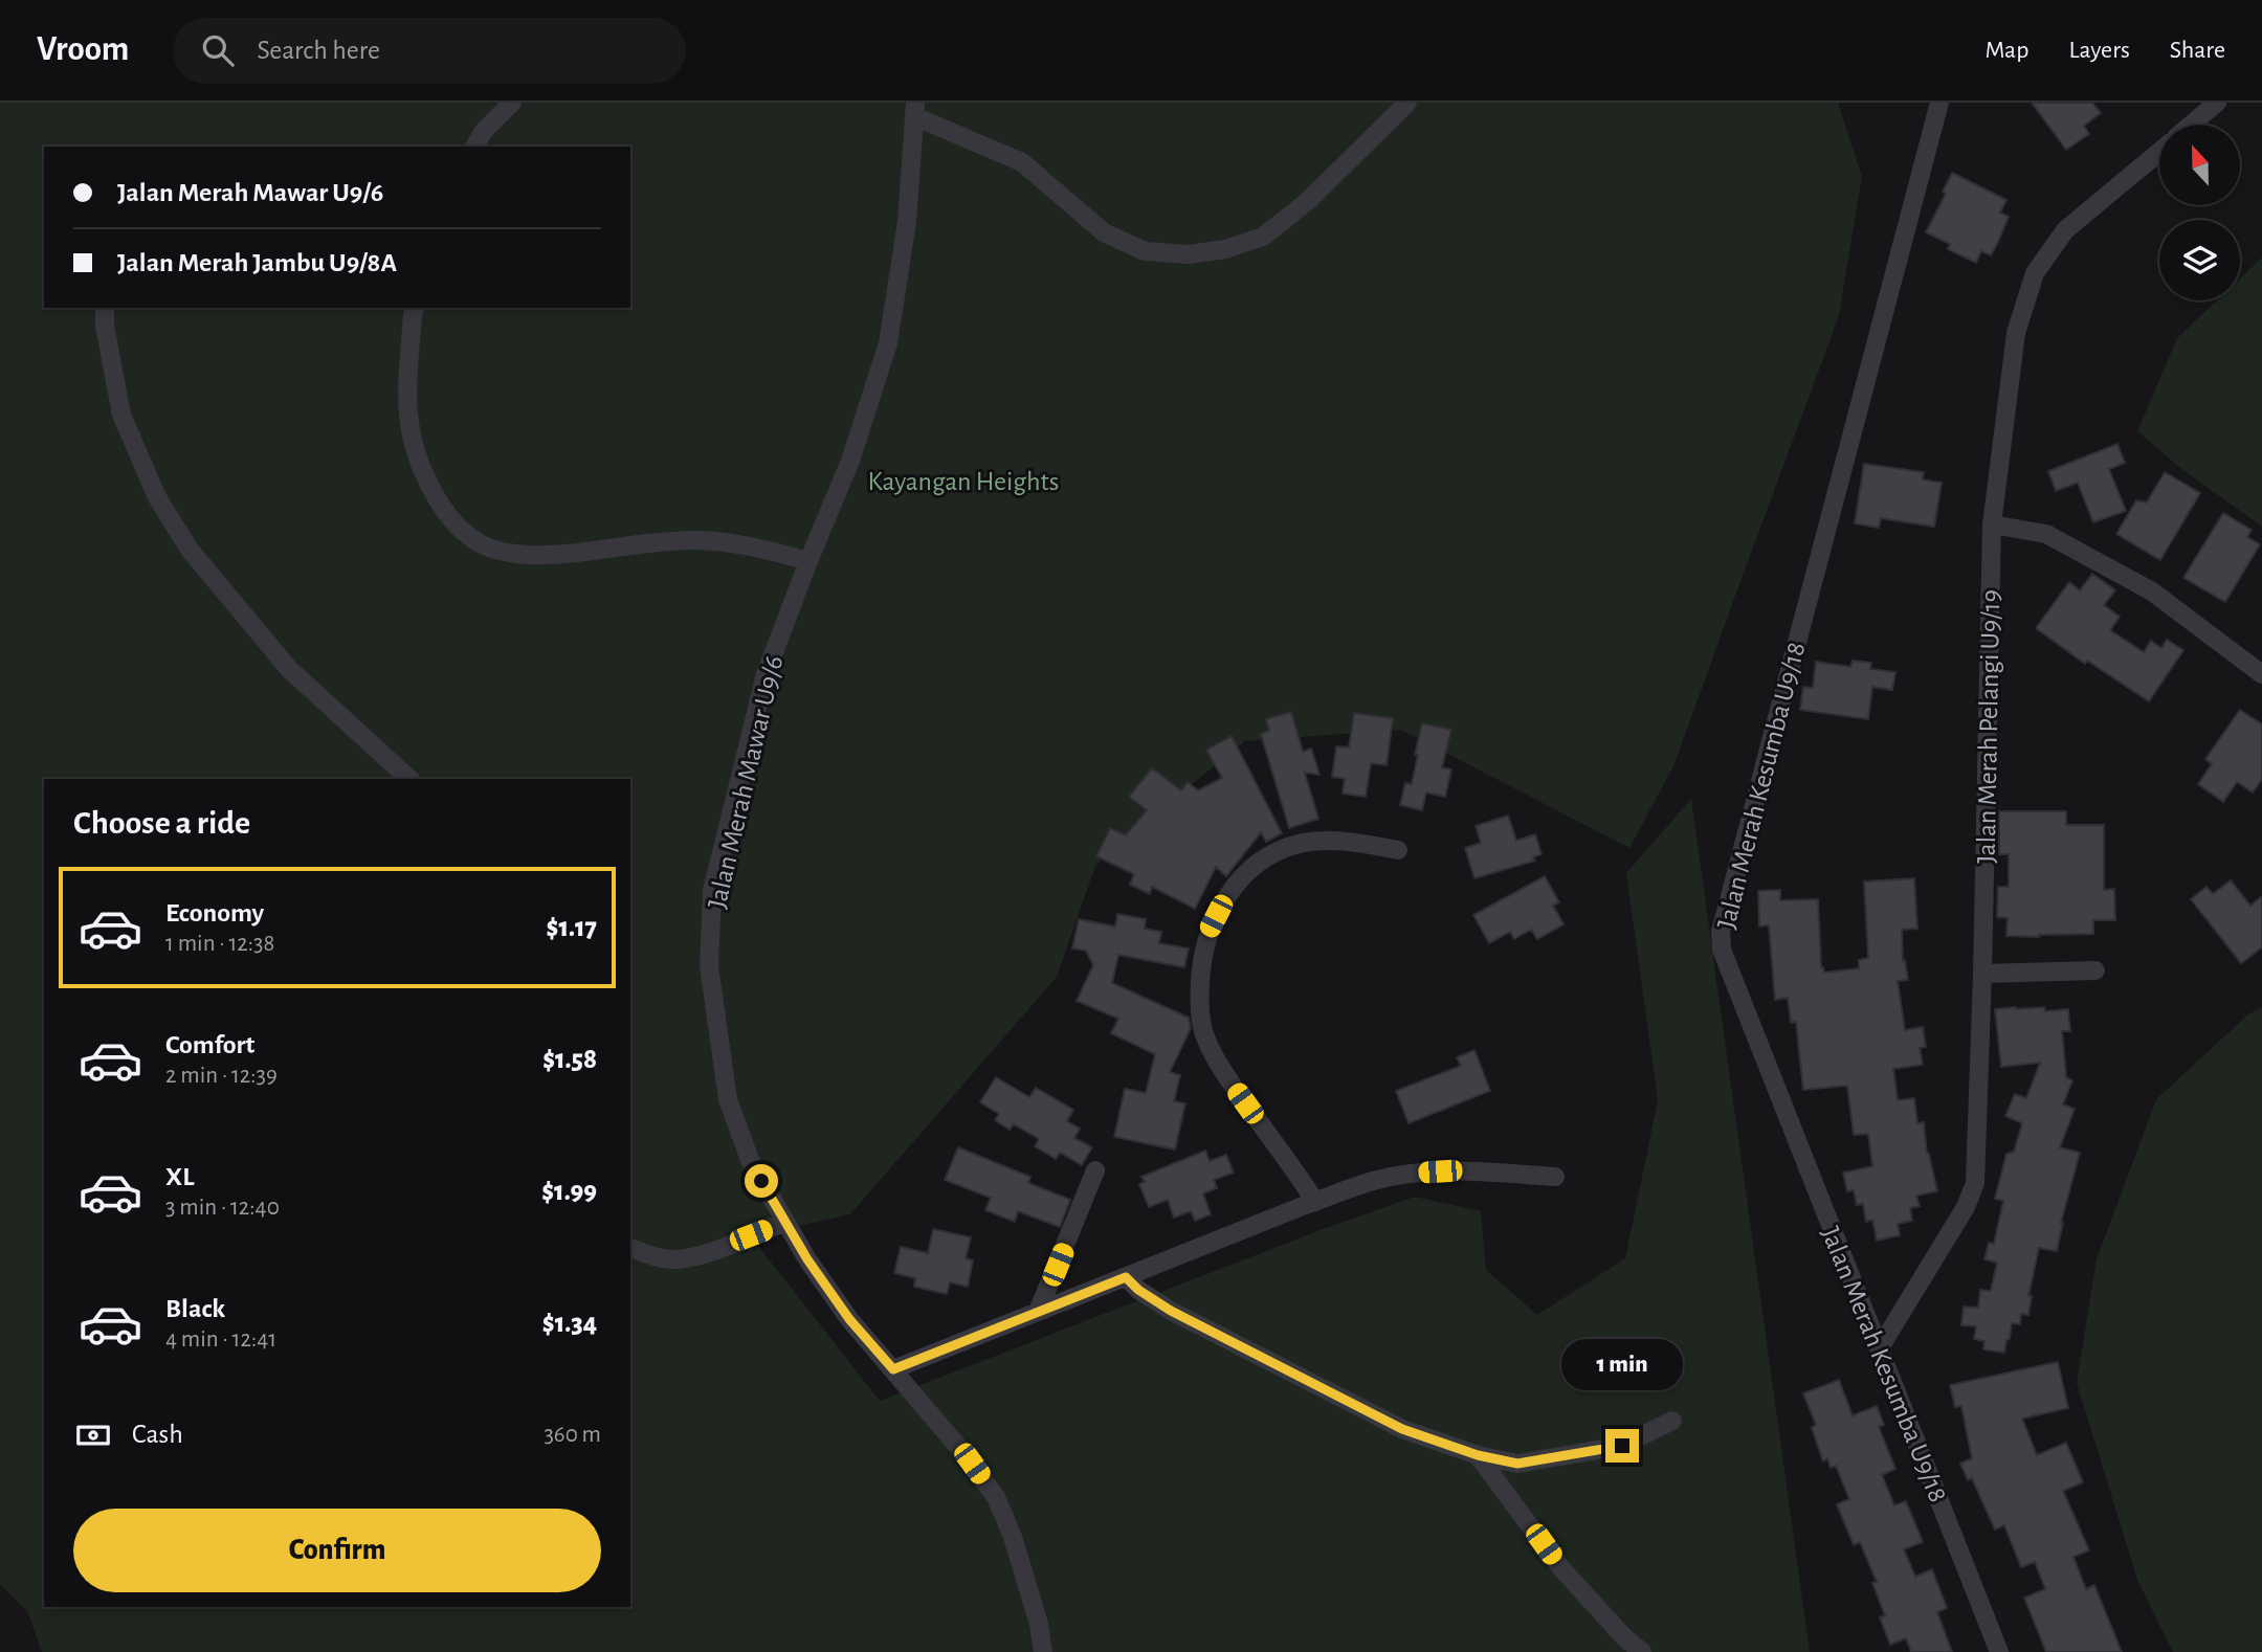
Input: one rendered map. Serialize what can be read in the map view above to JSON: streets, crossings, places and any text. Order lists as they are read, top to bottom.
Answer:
{
  "streets": {
    "street": ["Jalan Merah Pelangi U9/19", "Jalan Merah Mawar U9/6", "Jalan Merah Kesumba U9/18"]
  },
  "crossings": [
    ["Jalan Merah Pelangi U9/19", "Jalan Merah Kesumba U9/18"]
  ],
  "parks": ["Kayangan Heights"],
  "north": "top",
  "page": {
    "header": "Vroom",
    "search": "Search here",
    "nav": ["Map", "Layers", "Share"],
    "banner": ["Jalan Merah Mawar U9/6", "Jalan Merah Jambu U9/8A"],
    "heading": "Choose a ride",
    "list": [
      {
        "name": "Economy",
        "note": "1 min · 12:38",
        "value": "$1.17"
      },
      {
        "name": "Comfort",
        "note": "2 min · 12:39",
        "value": "$1.58"
      },
      {
        "name": "XL",
        "note": "3 min · 12:40",
        "value": "$1.99"
      },
      {
        "name": "Black",
        "note": "4 min · 12:41",
        "value": "$1.34"
      }
    ],
    "bubble": "1 min",
    "pay": ["Cash", "360 m"],
    "buttons": "Confirm"
  }
}
